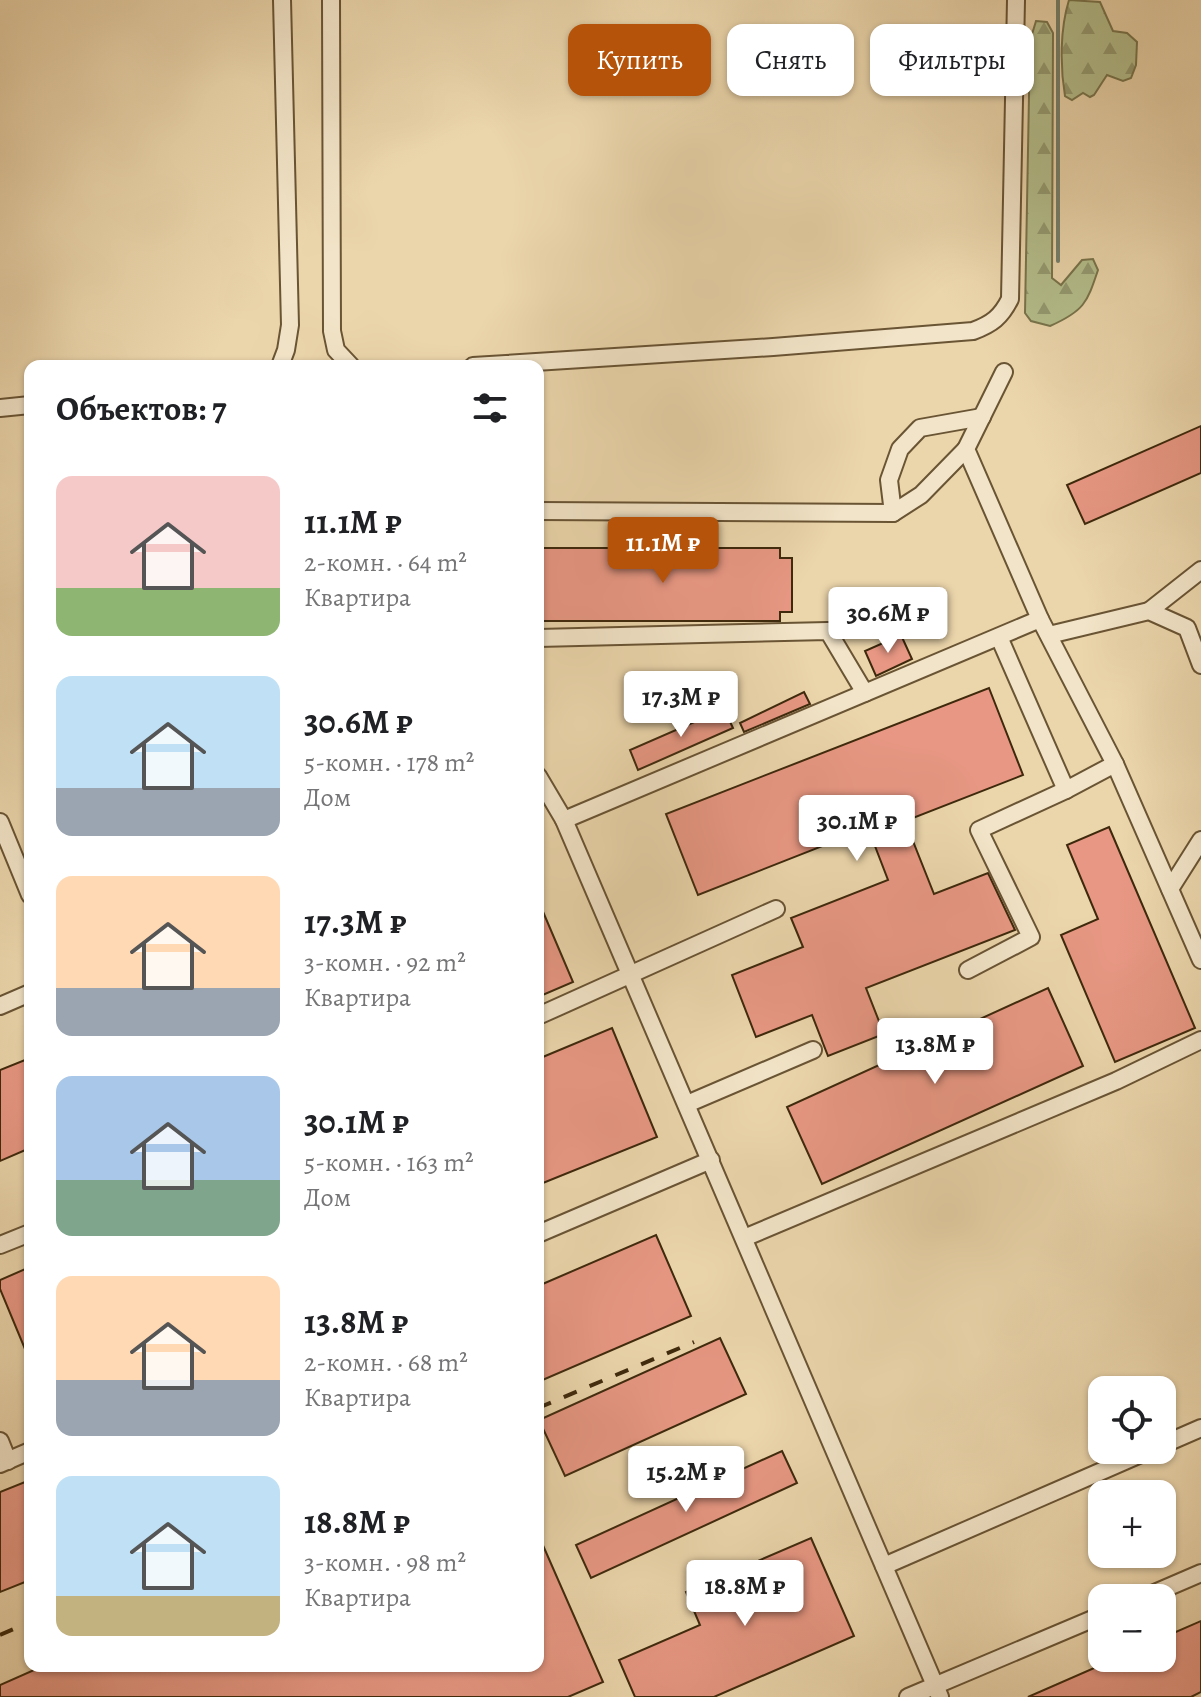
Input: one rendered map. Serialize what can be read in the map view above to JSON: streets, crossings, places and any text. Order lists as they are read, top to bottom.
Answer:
{
  "page": {
    "chip": ["Купить", "Снять", "Фильтры"],
    "heading": "Объектов: 7",
    "list": [
      {
        "name": "11.1M ₽",
        "note": "2-комн. · 64 m² · Квартира"
      },
      {
        "name": "30.6M ₽",
        "note": "5-комн. · 178 m² · Дом"
      },
      {
        "name": "17.3M ₽",
        "note": "3-комн. · 92 m² · Квартира"
      },
      {
        "name": "30.1M ₽",
        "note": "5-комн. · 163 m² · Дом"
      },
      {
        "name": "13.8M ₽",
        "note": "2-комн. · 68 m² · Квартира"
      },
      {
        "name": "18.8M ₽",
        "note": "3-комн. · 98 m² · Квартира"
      }
    ],
    "price": [
      "11.1M ₽",
      "30.6M ₽",
      "17.3M ₽",
      "30.1M ₽",
      "13.8M ₽",
      "15.2M ₽",
      "18.8M ₽"
    ],
    "map_buttons": ["+", "−"]
  }
}
